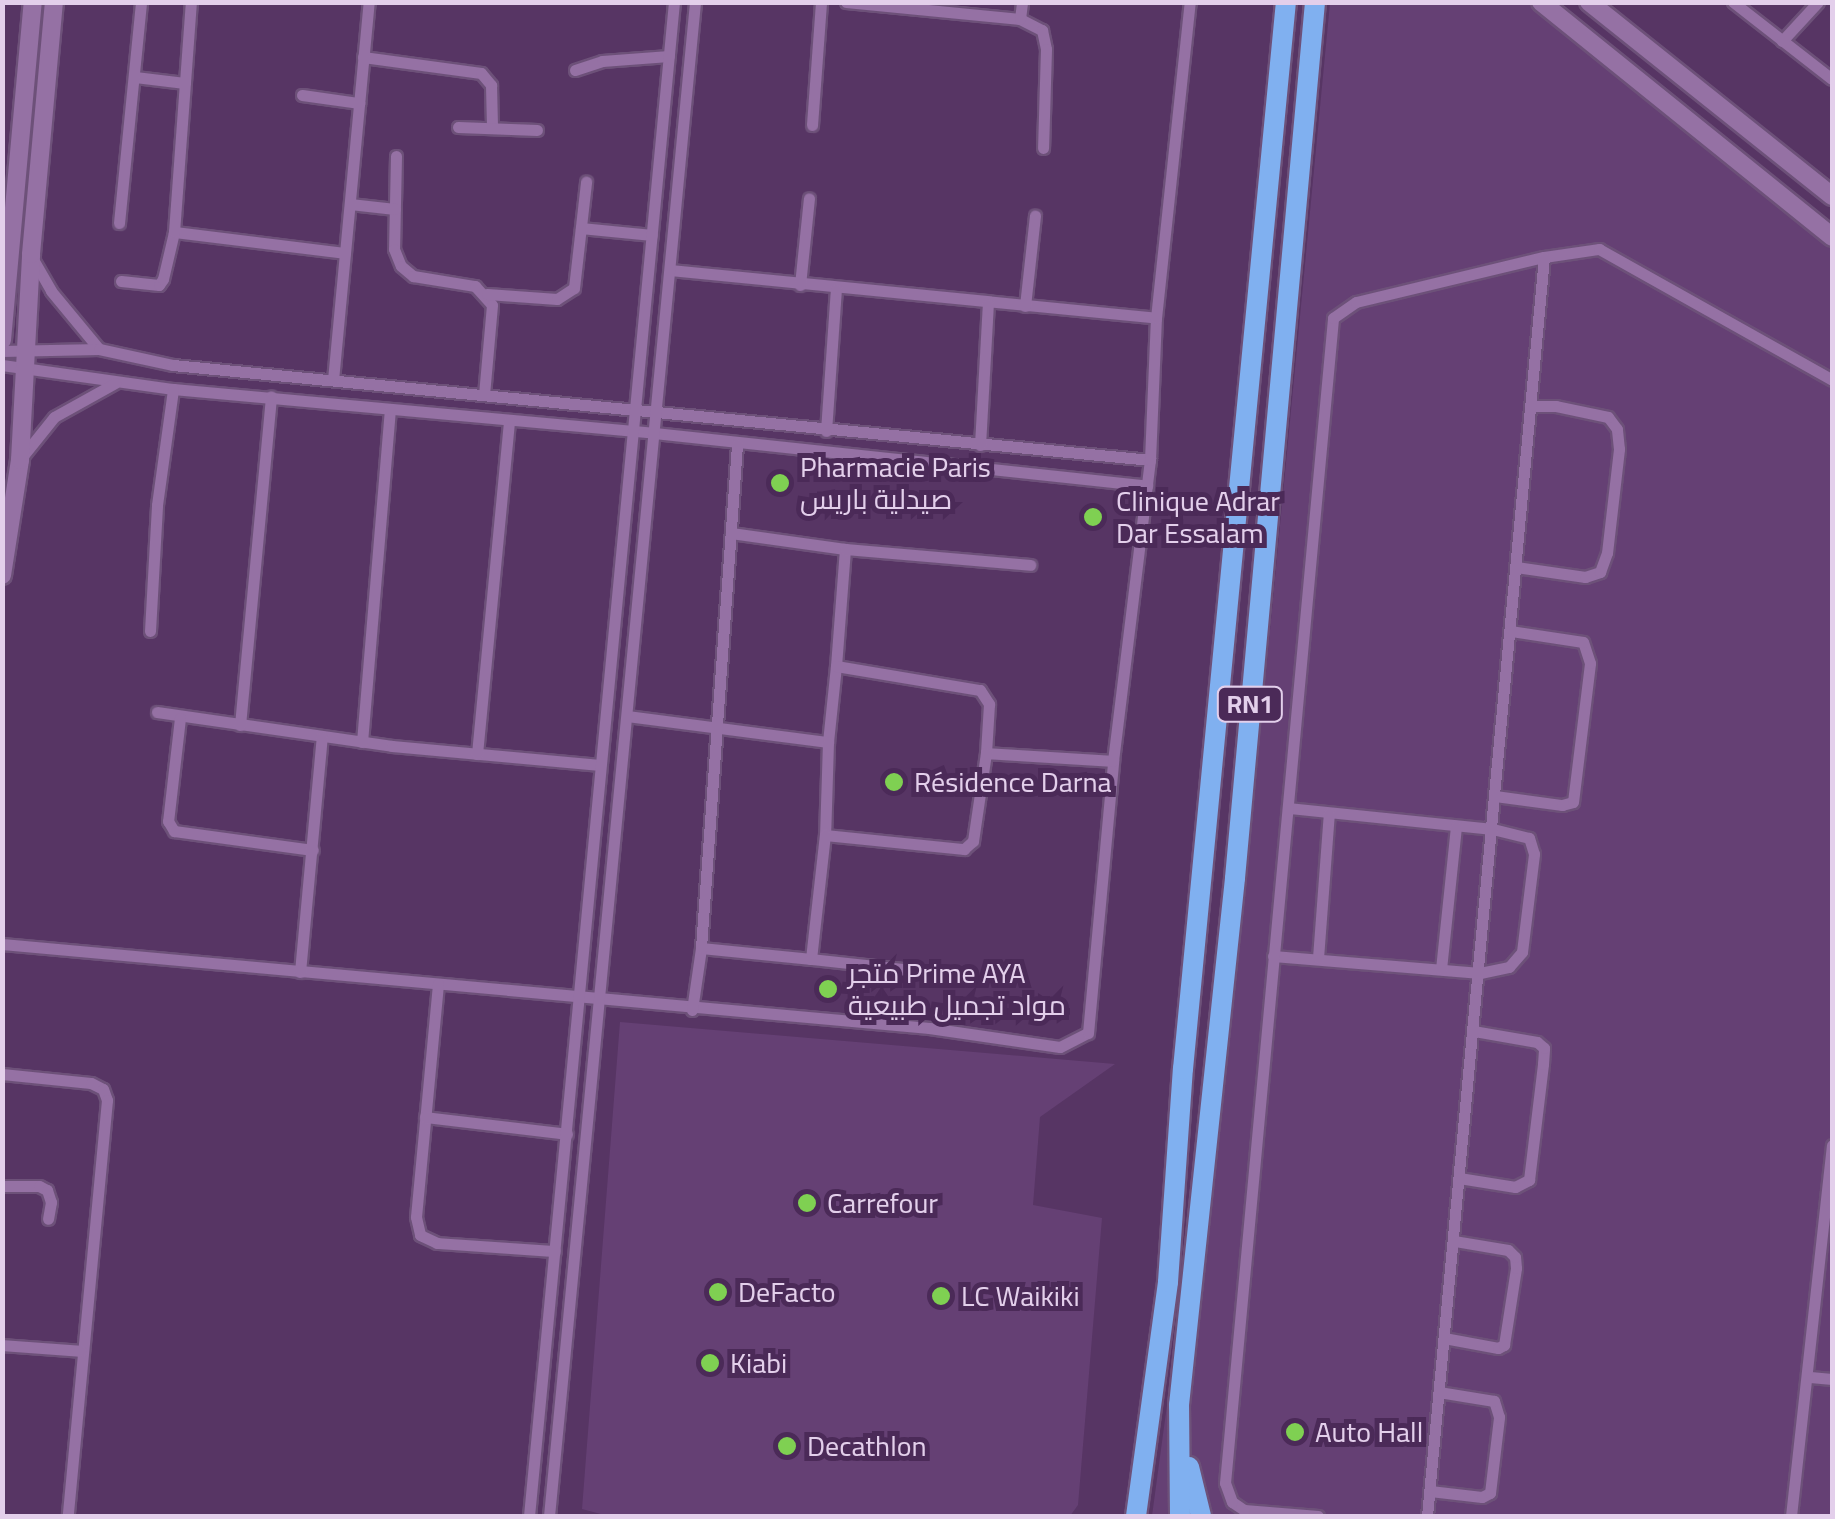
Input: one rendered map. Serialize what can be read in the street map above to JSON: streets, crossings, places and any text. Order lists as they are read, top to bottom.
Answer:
{
  "streets": {
    "highway": ["RN1"]
  },
  "places": [
    "Pharmacie Paris صيدلية باريس",
    "Clinique Adrar Dar Essalam",
    "Résidence Darna",
    "متجر Prime AYA مواد تجميل طبيعية",
    "Carrefour",
    "DeFacto",
    "LC Waikiki",
    "Kiabi",
    "Auto Hall",
    "Decathlon"
  ]
}
